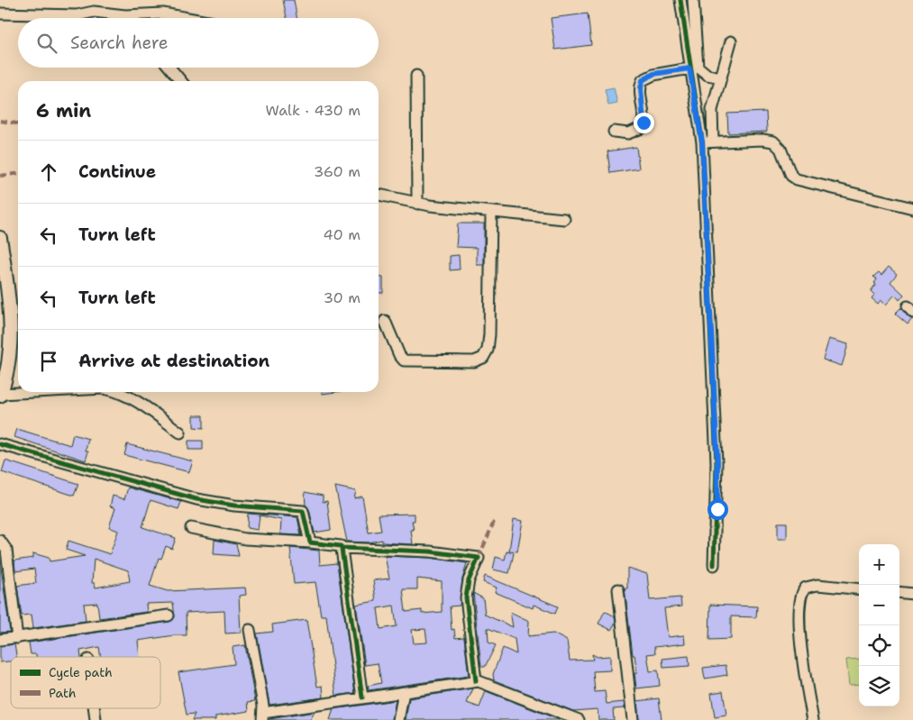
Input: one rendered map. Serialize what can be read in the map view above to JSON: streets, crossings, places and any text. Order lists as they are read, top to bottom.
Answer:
{
  "legend": ["Cycle path", "Path"],
  "page": {
    "search": "Search here",
    "heading": ["6 min", "Walk · 430 m"],
    "list": [
      ["Continue", "360 m"],
      ["Turn left", "40 m"],
      ["Turn left", "30 m"],
      "Arrive at destination"
    ],
    "map_buttons": ["+", "−"]
  }
}
